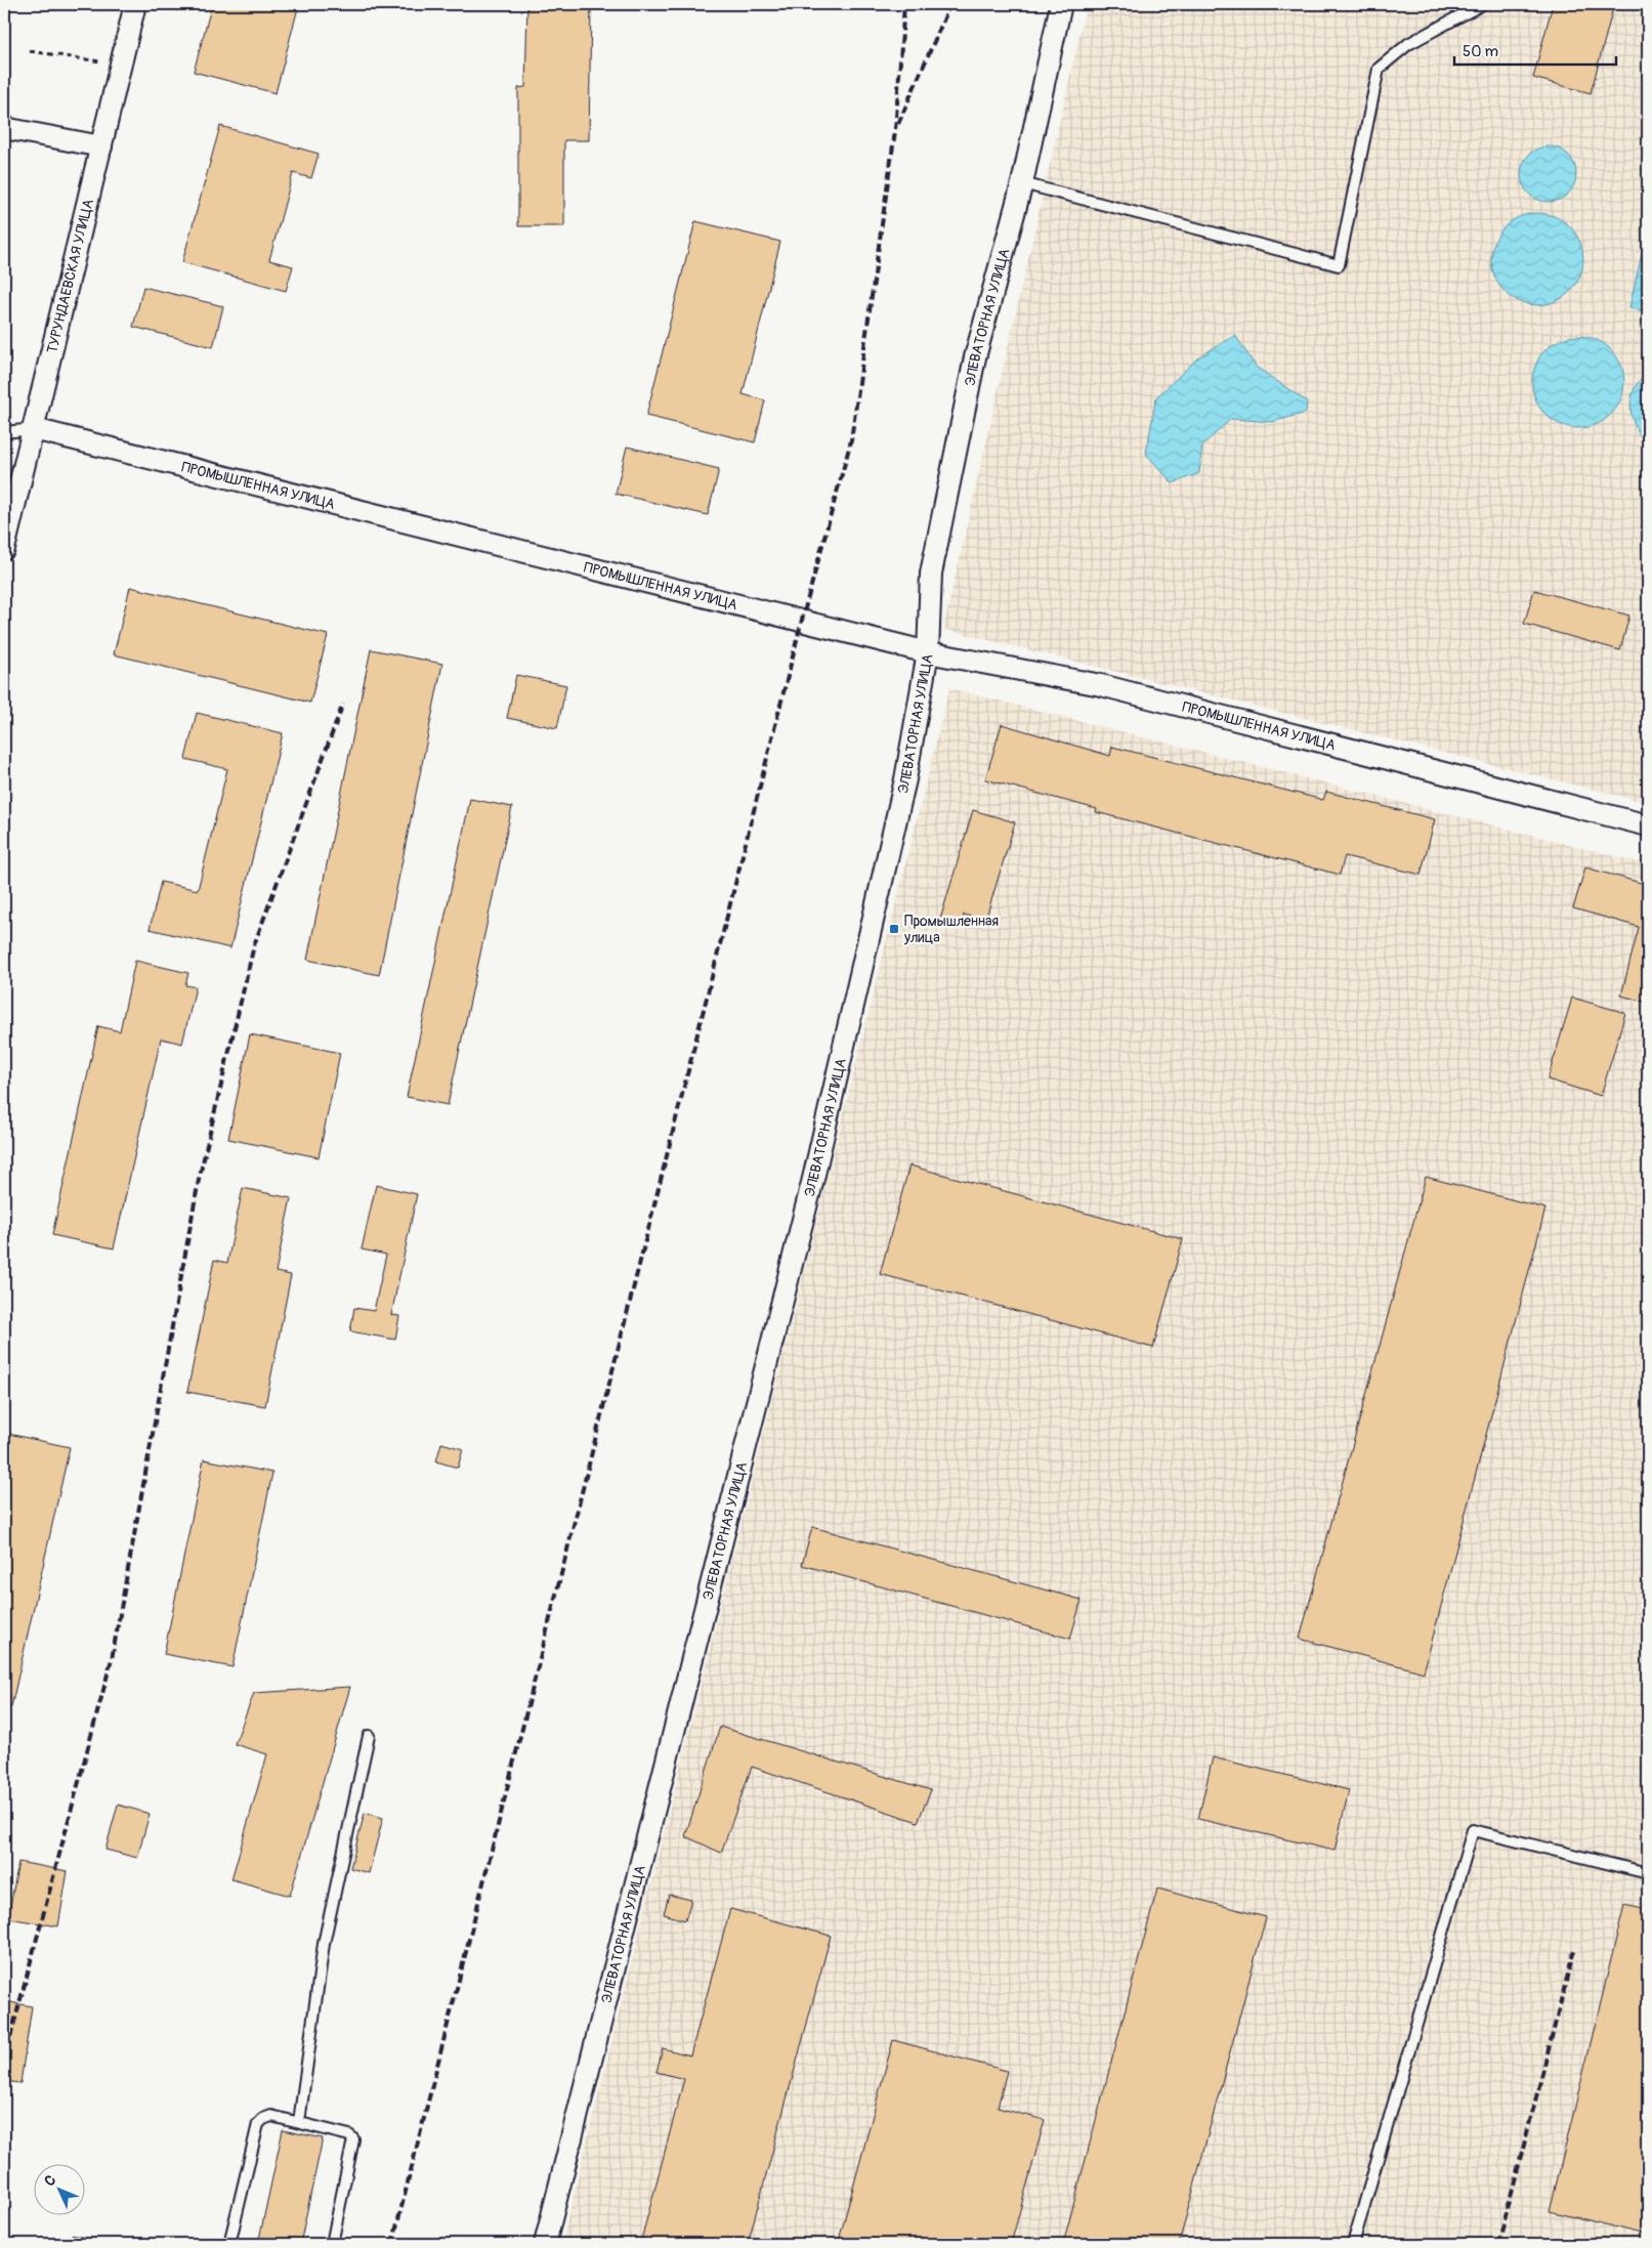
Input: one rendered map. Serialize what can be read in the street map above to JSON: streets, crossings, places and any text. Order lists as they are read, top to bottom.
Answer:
{
  "streets": {
    "street": ["ТУРУНДАЕВСКАЯ УЛИЦА", "ЭЛЕВАТОРНАЯ УЛИЦА", "ПРОМЫШЛЕННАЯ УЛИЦА"]
  },
  "crossings": [
    ["ТУРУНДАЕВСКАЯ УЛИЦА", "ПРОМЫШЛЕННАЯ УЛИЦА"],
    ["ЭЛЕВАТОРНАЯ УЛИЦА", "ПРОМЫШЛЕННАЯ УЛИЦА"]
  ],
  "places": {
    "transit": ["Промышленная улица"]
  },
  "scale_bar": "50 m",
  "north": "top left"
}
